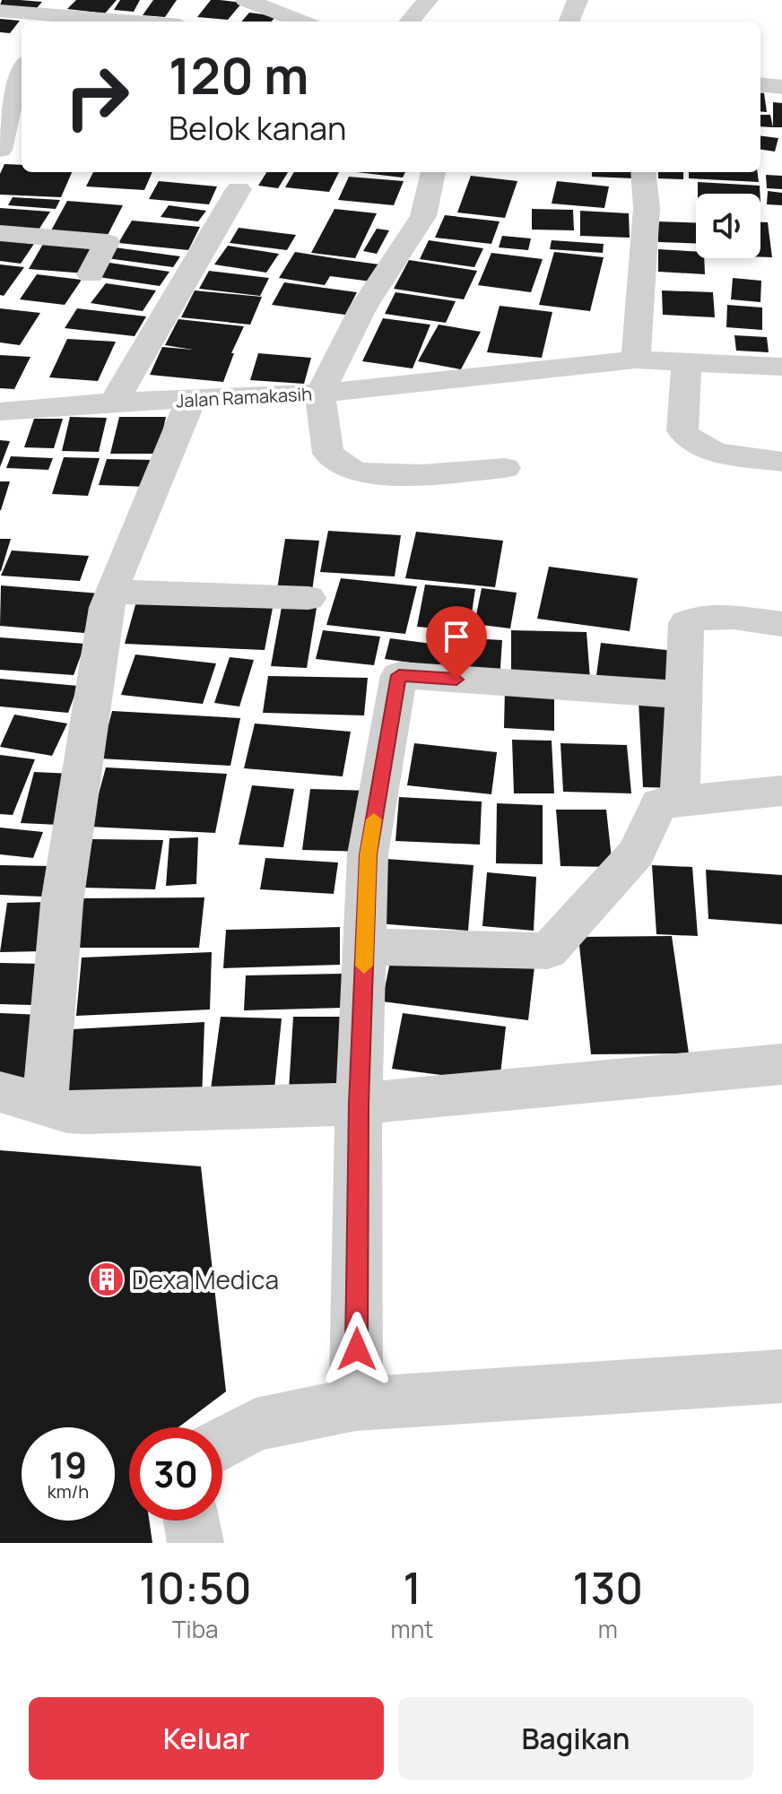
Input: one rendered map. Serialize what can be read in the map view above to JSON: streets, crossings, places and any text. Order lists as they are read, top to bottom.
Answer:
{
  "streets": {
    "street": ["Jalan Ramakasih"]
  },
  "places": {
    "building": ["Dexa Medica"]
  },
  "page": {
    "turn": ["120 m", "Belok kanan"],
    "speed": "19 km/h",
    "limit": "30",
    "eta": [
      "10:50",
      "Tiba",
      "1",
      "mnt",
      "130",
      "m"
    ],
    "buttons": ["Keluar", "Bagikan"]
  }
}
